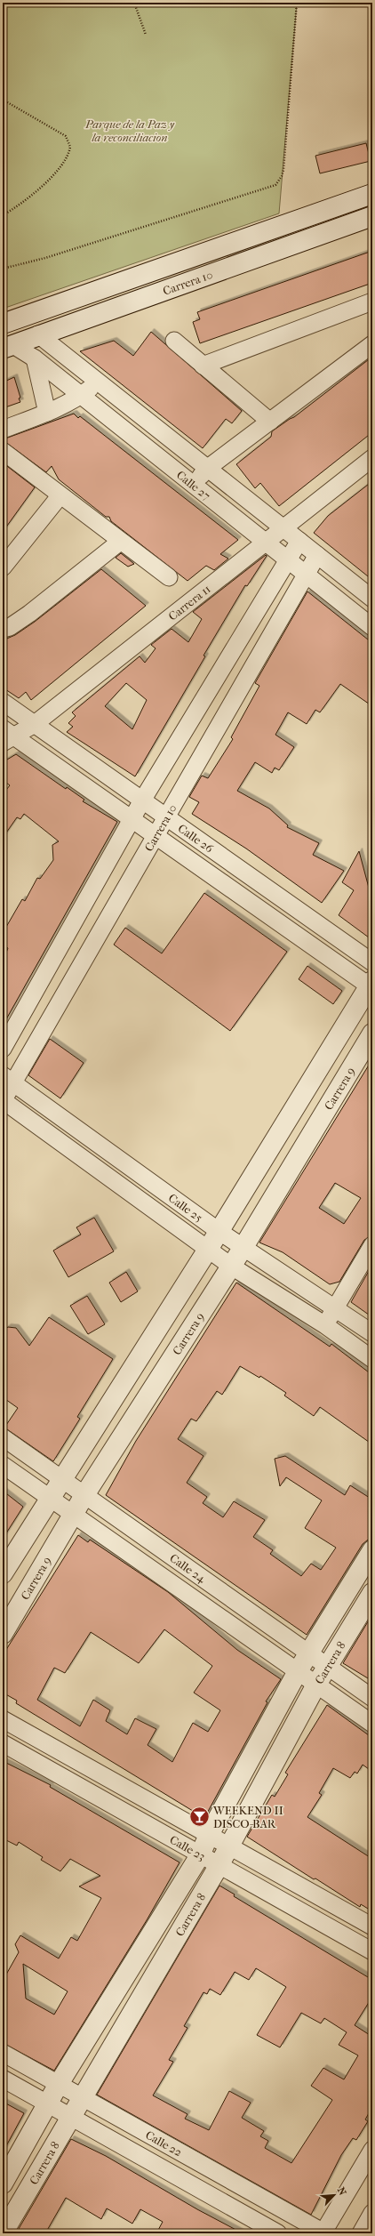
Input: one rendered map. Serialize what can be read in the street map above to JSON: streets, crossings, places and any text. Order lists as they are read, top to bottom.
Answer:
{
  "streets": {
    "street": [
      "Carrera 10",
      "Calle 27",
      "Carrera 11",
      "Calle 26",
      "Carrera 9",
      "Calle 25",
      "Calle 24",
      "Carrera 8",
      "Calle 23",
      "Calle 22"
    ]
  },
  "crossings": [
    ["Carrera 10", "Calle 27"],
    ["Carrera 10", "Calle 26"],
    ["Carrera 10", "Calle 25"],
    ["Calle 27", "Carrera 11"],
    ["Carrera 11", "Calle 26"],
    ["Carrera 9", "Calle 25"],
    ["Carrera 9", "Calle 24"],
    ["Calle 24", "Carrera 8"],
    ["Carrera 8", "Calle 23"],
    ["Carrera 8", "Calle 22"]
  ],
  "parks": ["Parque de la Paz y la reconciliacion"],
  "places": {
    "bar": ["WEEKEND II DISCO-BAR"]
  },
  "north": "top right"
}
